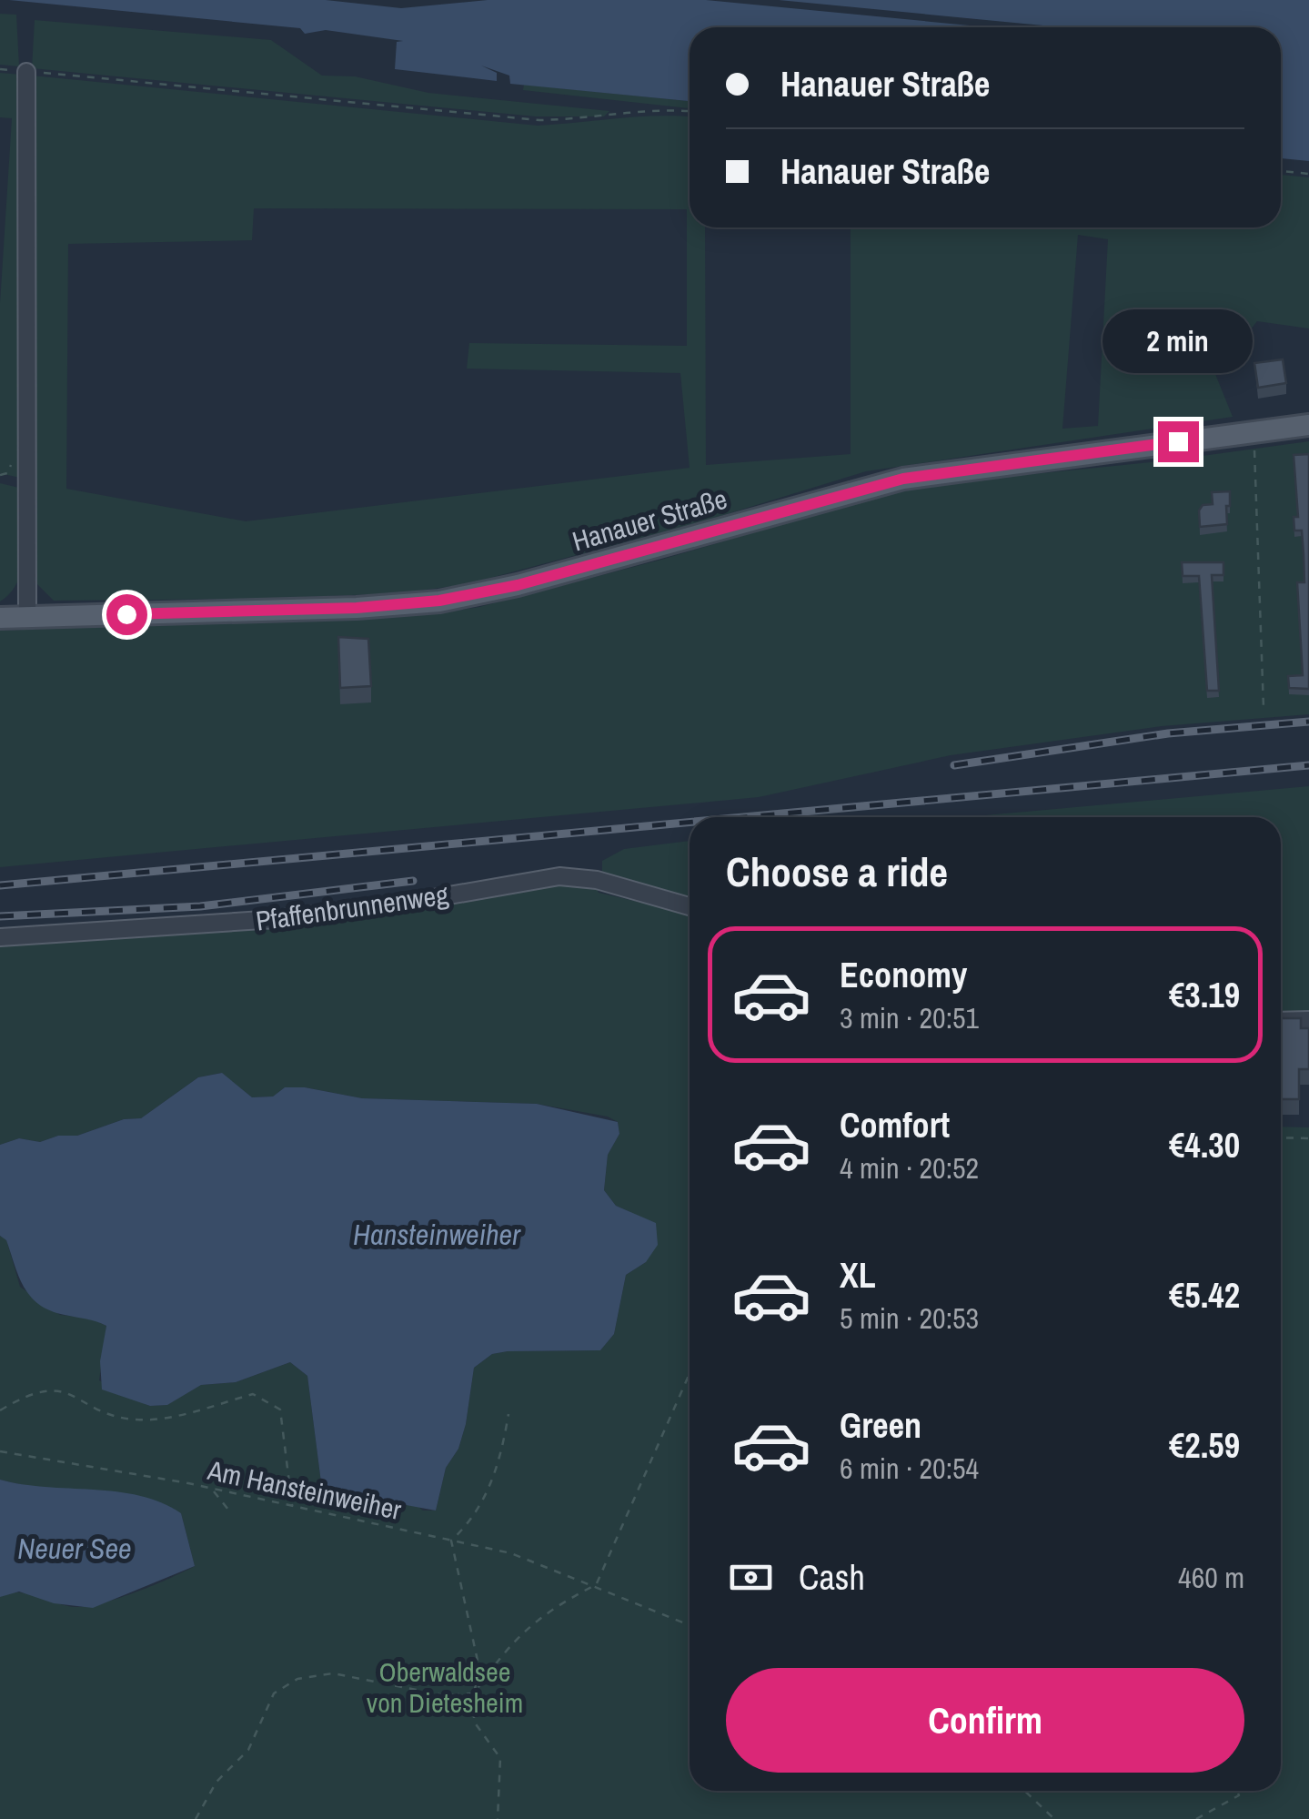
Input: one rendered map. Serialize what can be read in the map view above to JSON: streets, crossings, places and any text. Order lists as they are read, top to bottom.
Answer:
{
  "streets": {
    "main road": ["Hanauer Straße"],
    "lane": ["Pfaffenbrunnenweg"],
    "path": ["Am Hansteinweiher"]
  },
  "water": ["Hansteinweiher", "Neuer See"],
  "parks": ["Oberwaldsee von Dietesheim"],
  "page": {
    "banner": ["Hanauer Straße", "Hanauer Straße"],
    "bubble": "2 min",
    "heading": "Choose a ride",
    "list": [
      {
        "name": "Economy",
        "note": "3 min · 20:51",
        "value": "€3.19"
      },
      {
        "name": "Comfort",
        "note": "4 min · 20:52",
        "value": "€4.30"
      },
      {
        "name": "XL",
        "note": "5 min · 20:53",
        "value": "€5.42"
      },
      {
        "name": "Green",
        "note": "6 min · 20:54",
        "value": "€2.59"
      }
    ],
    "pay": ["Cash", "460 m"],
    "buttons": "Confirm"
  }
}
